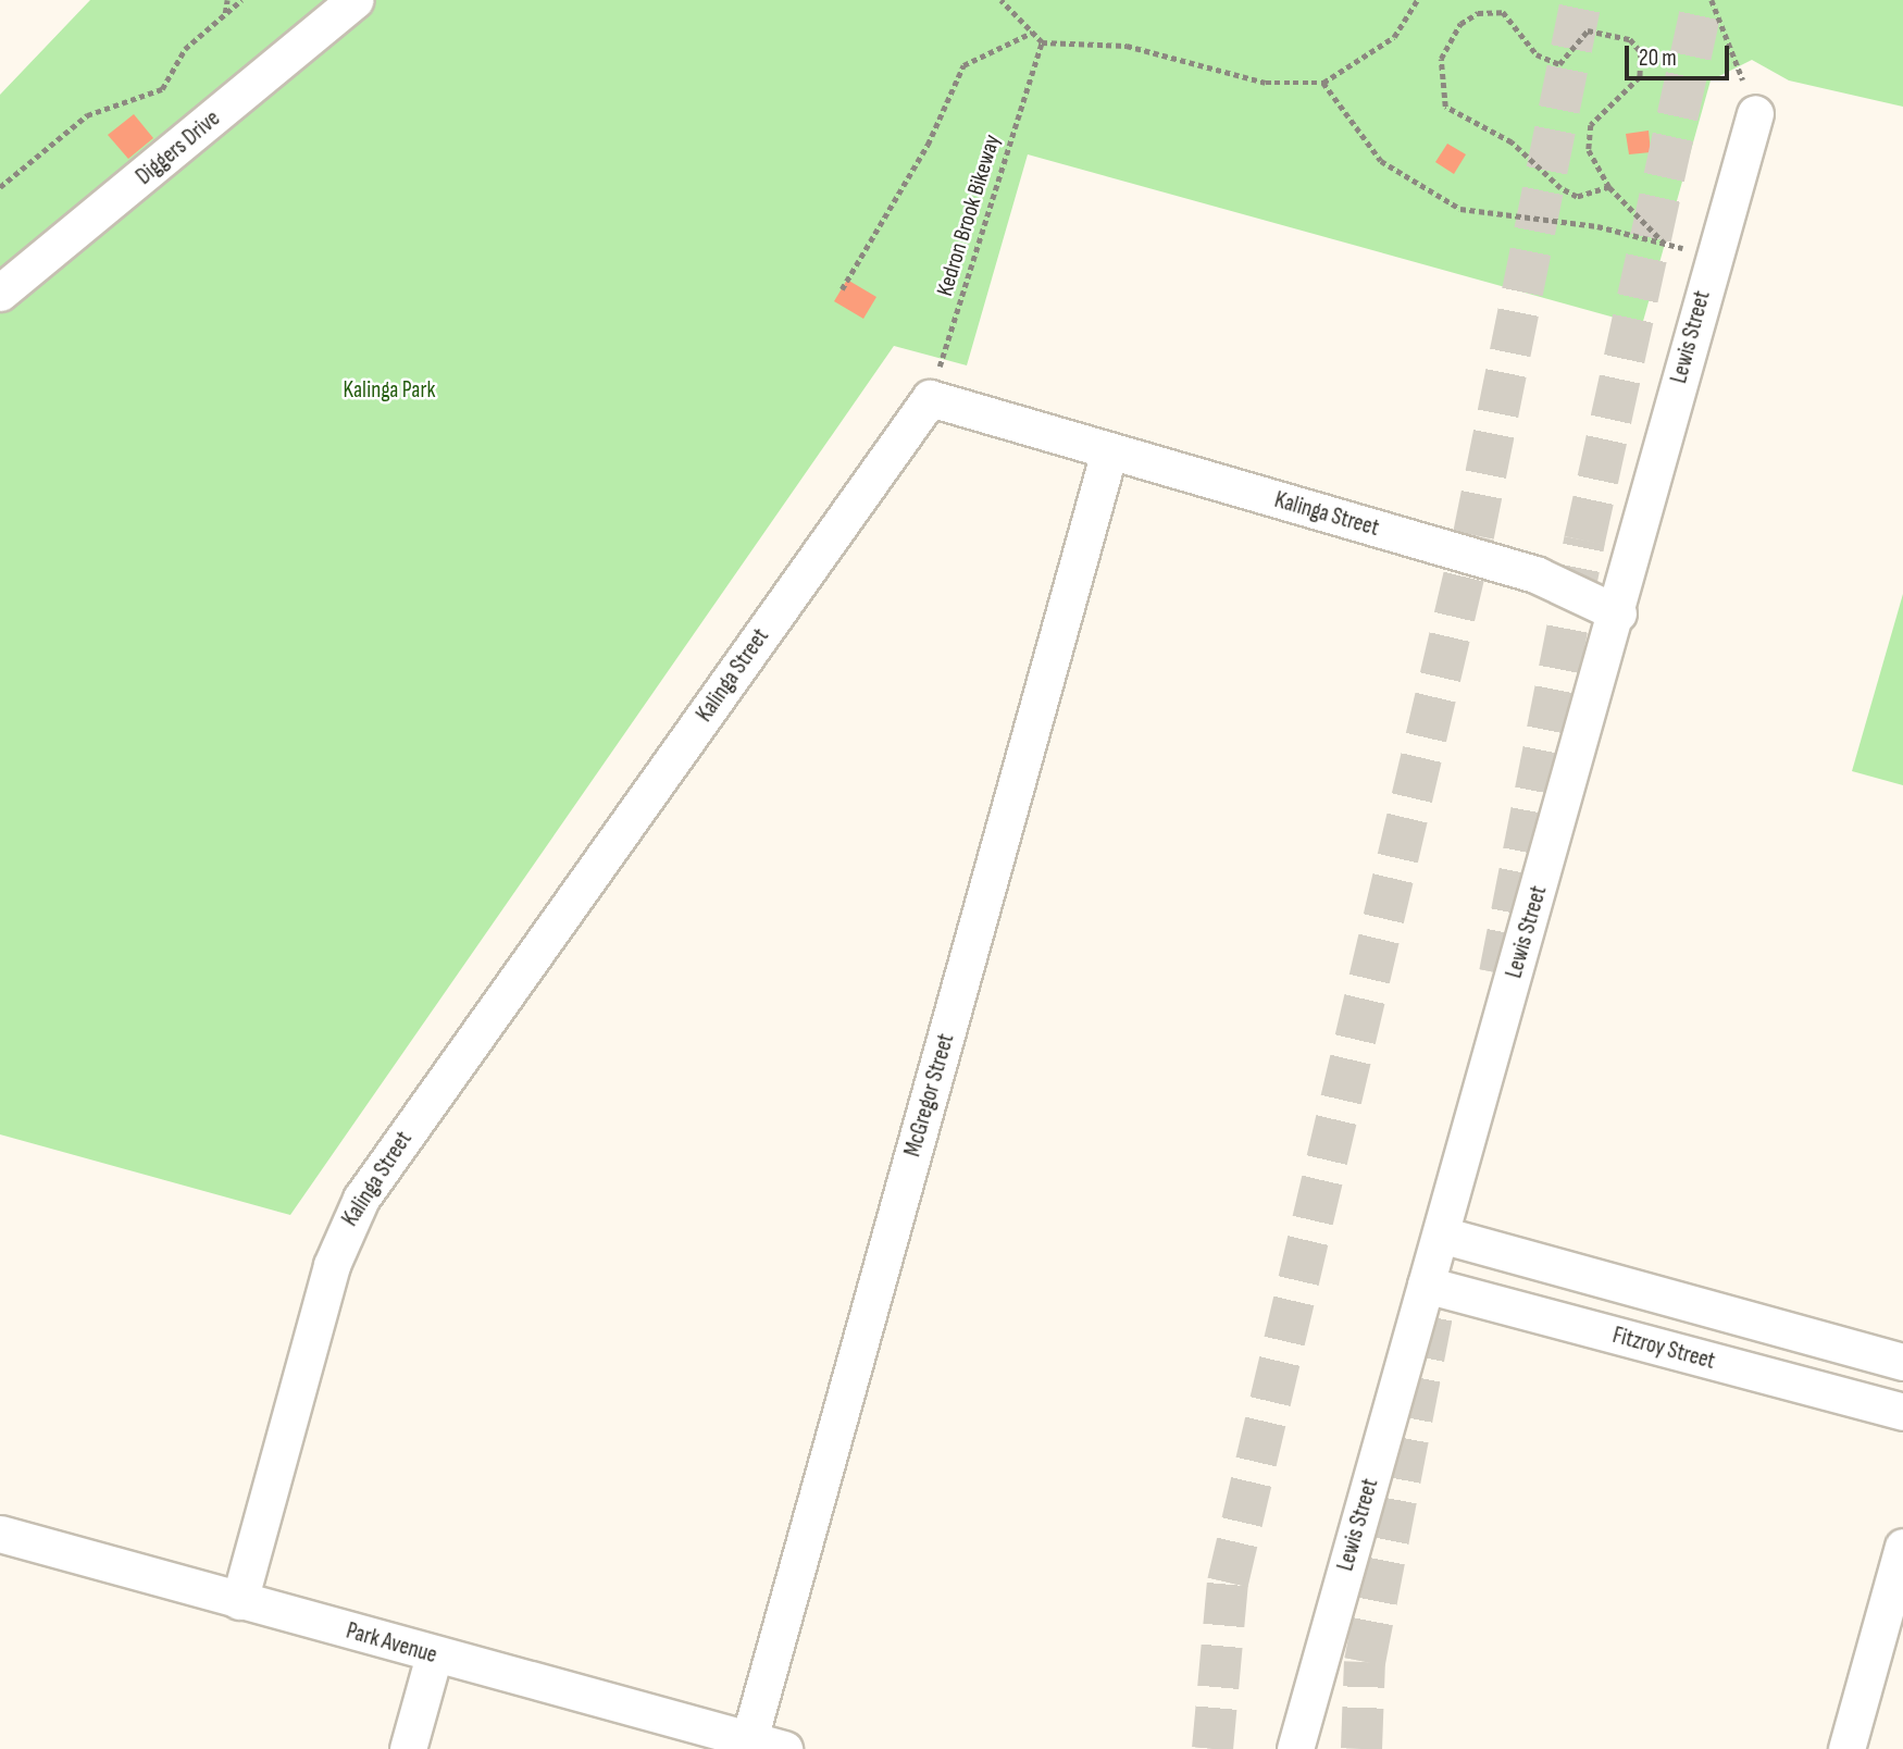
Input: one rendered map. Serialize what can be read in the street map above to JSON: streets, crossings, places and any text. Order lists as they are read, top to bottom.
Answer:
{
  "streets": {
    "street": [
      "Diggers Drive",
      "Lewis Street",
      "Kalinga Street",
      "McGregor Street",
      "Fitzroy Street",
      "Park Avenue"
    ],
    "path": ["Kedron Brook Bikeway"]
  },
  "crossings": [
    ["Kedron Brook Bikeway", "Kalinga Street"],
    ["Lewis Street", "Kalinga Street"],
    ["Lewis Street", "Fitzroy Street"],
    ["Kalinga Street", "McGregor Street"],
    ["Kalinga Street", "Park Avenue"],
    ["McGregor Street", "Park Avenue"]
  ],
  "parks": ["Kalinga Park"],
  "scale_bar": "20 m"
}
